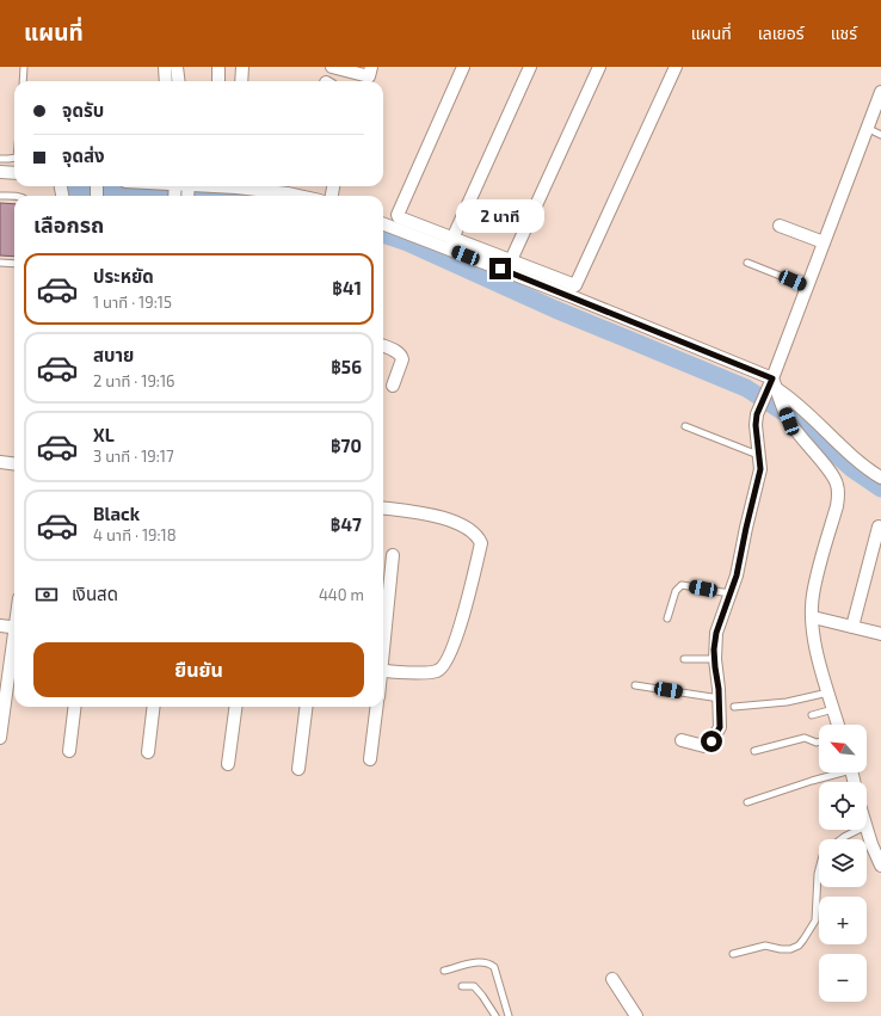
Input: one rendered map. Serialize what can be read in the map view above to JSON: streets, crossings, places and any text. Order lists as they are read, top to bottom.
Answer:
{
  "north": "top left",
  "page": {
    "header": "แผนที่",
    "nav": ["แผนที่", "เลเยอร์", "แชร์"],
    "banner": ["จุดรับ", "จุดส่ง"],
    "heading": "เลือกรถ",
    "bubble": "2 นาที",
    "list": [
      {
        "name": "ประหยัด",
        "note": "1 นาที · 19:15",
        "value": "฿41"
      },
      {
        "name": "สบาย",
        "note": "2 นาที · 19:16",
        "value": "฿56"
      },
      {
        "name": "XL",
        "note": "3 นาที · 19:17",
        "value": "฿70"
      },
      {
        "name": "Black",
        "note": "4 นาที · 19:18",
        "value": "฿47"
      }
    ],
    "pay": ["เงินสด", "440 m"],
    "buttons": "ยืนยัน",
    "map_buttons": ["+", "−"]
  }
}
